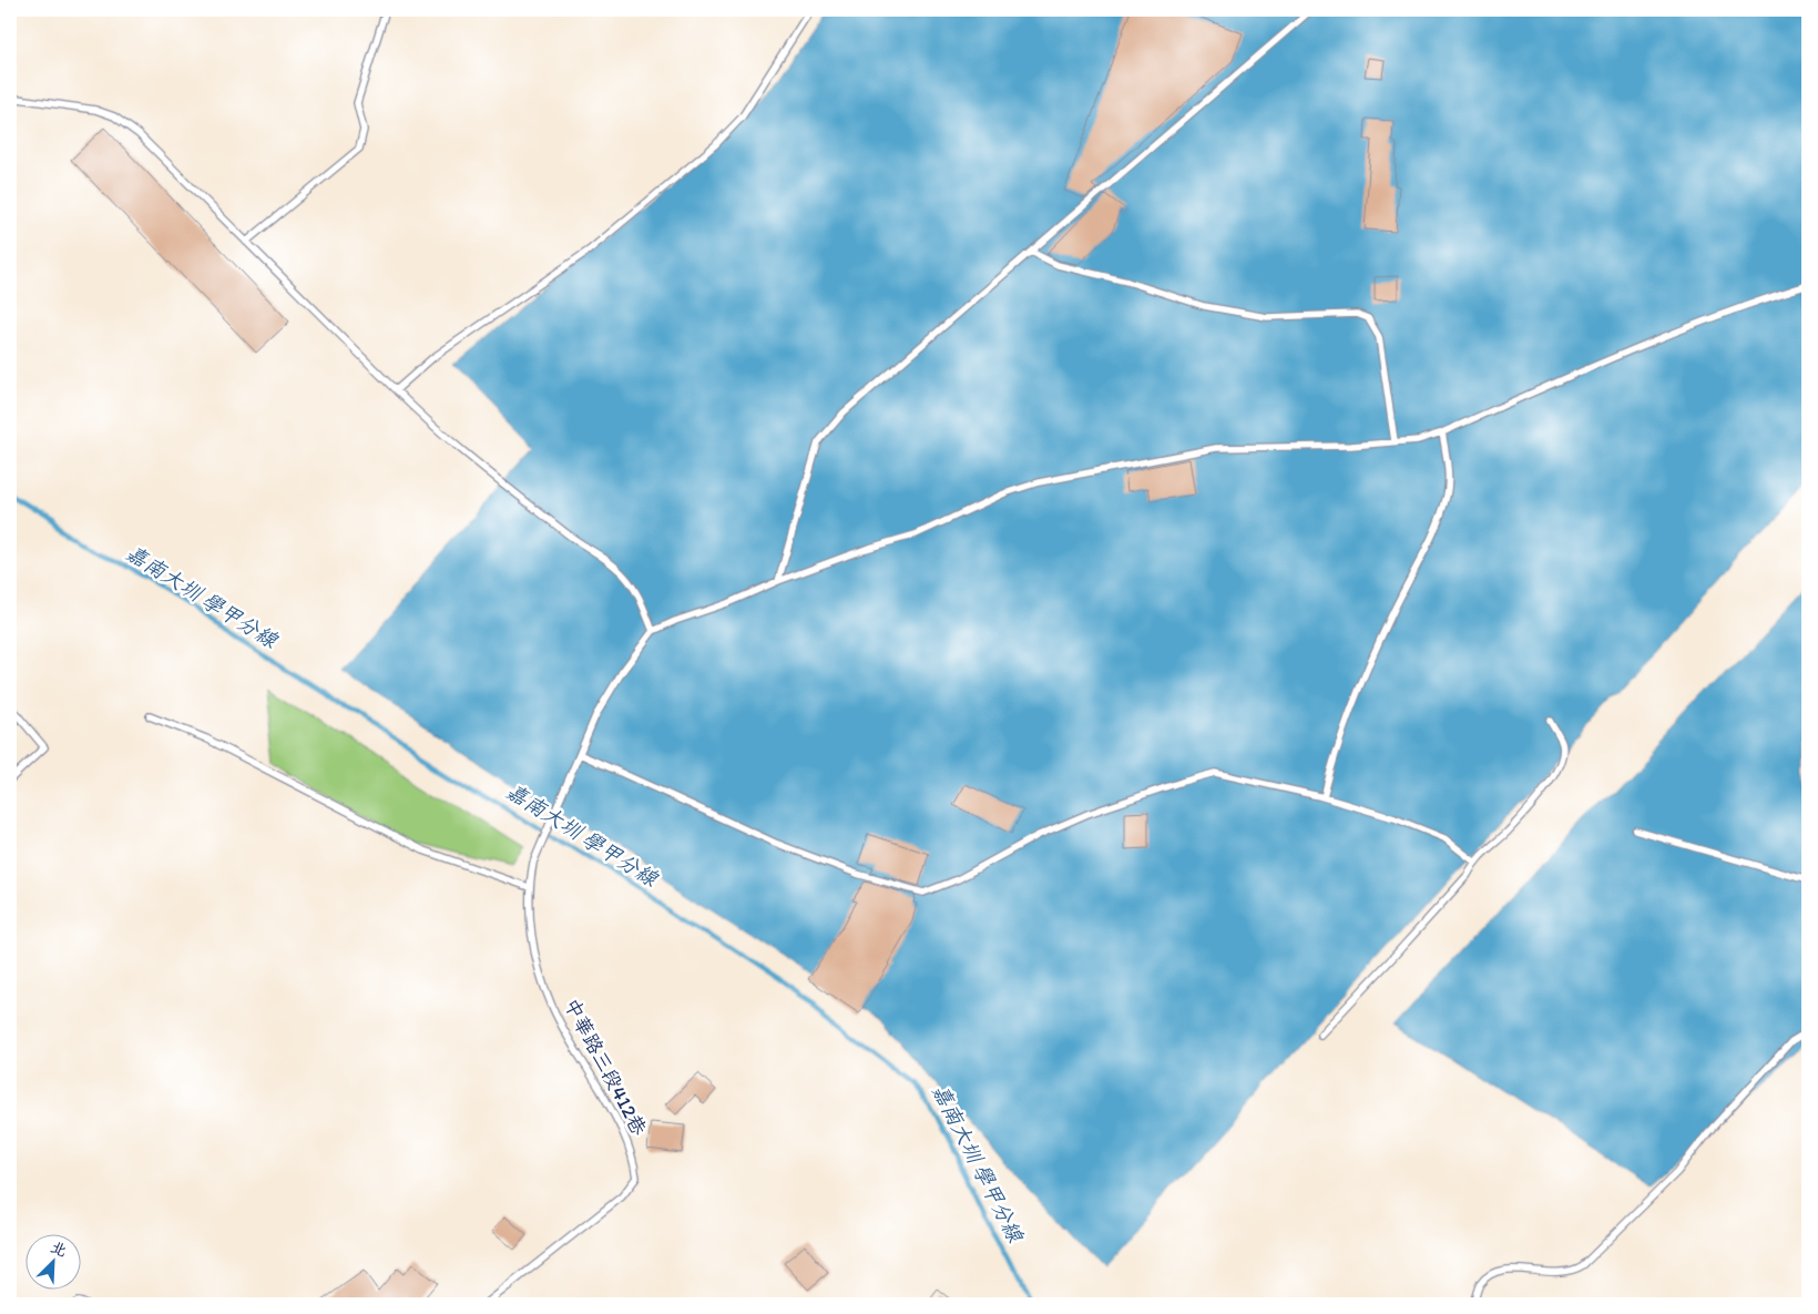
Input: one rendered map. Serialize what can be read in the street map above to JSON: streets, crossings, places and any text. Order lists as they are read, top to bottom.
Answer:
{
  "streets": {
    "lane": ["中華路三段412巷"]
  },
  "water": ["嘉南大圳 學甲分線"],
  "north": "top right"
}
